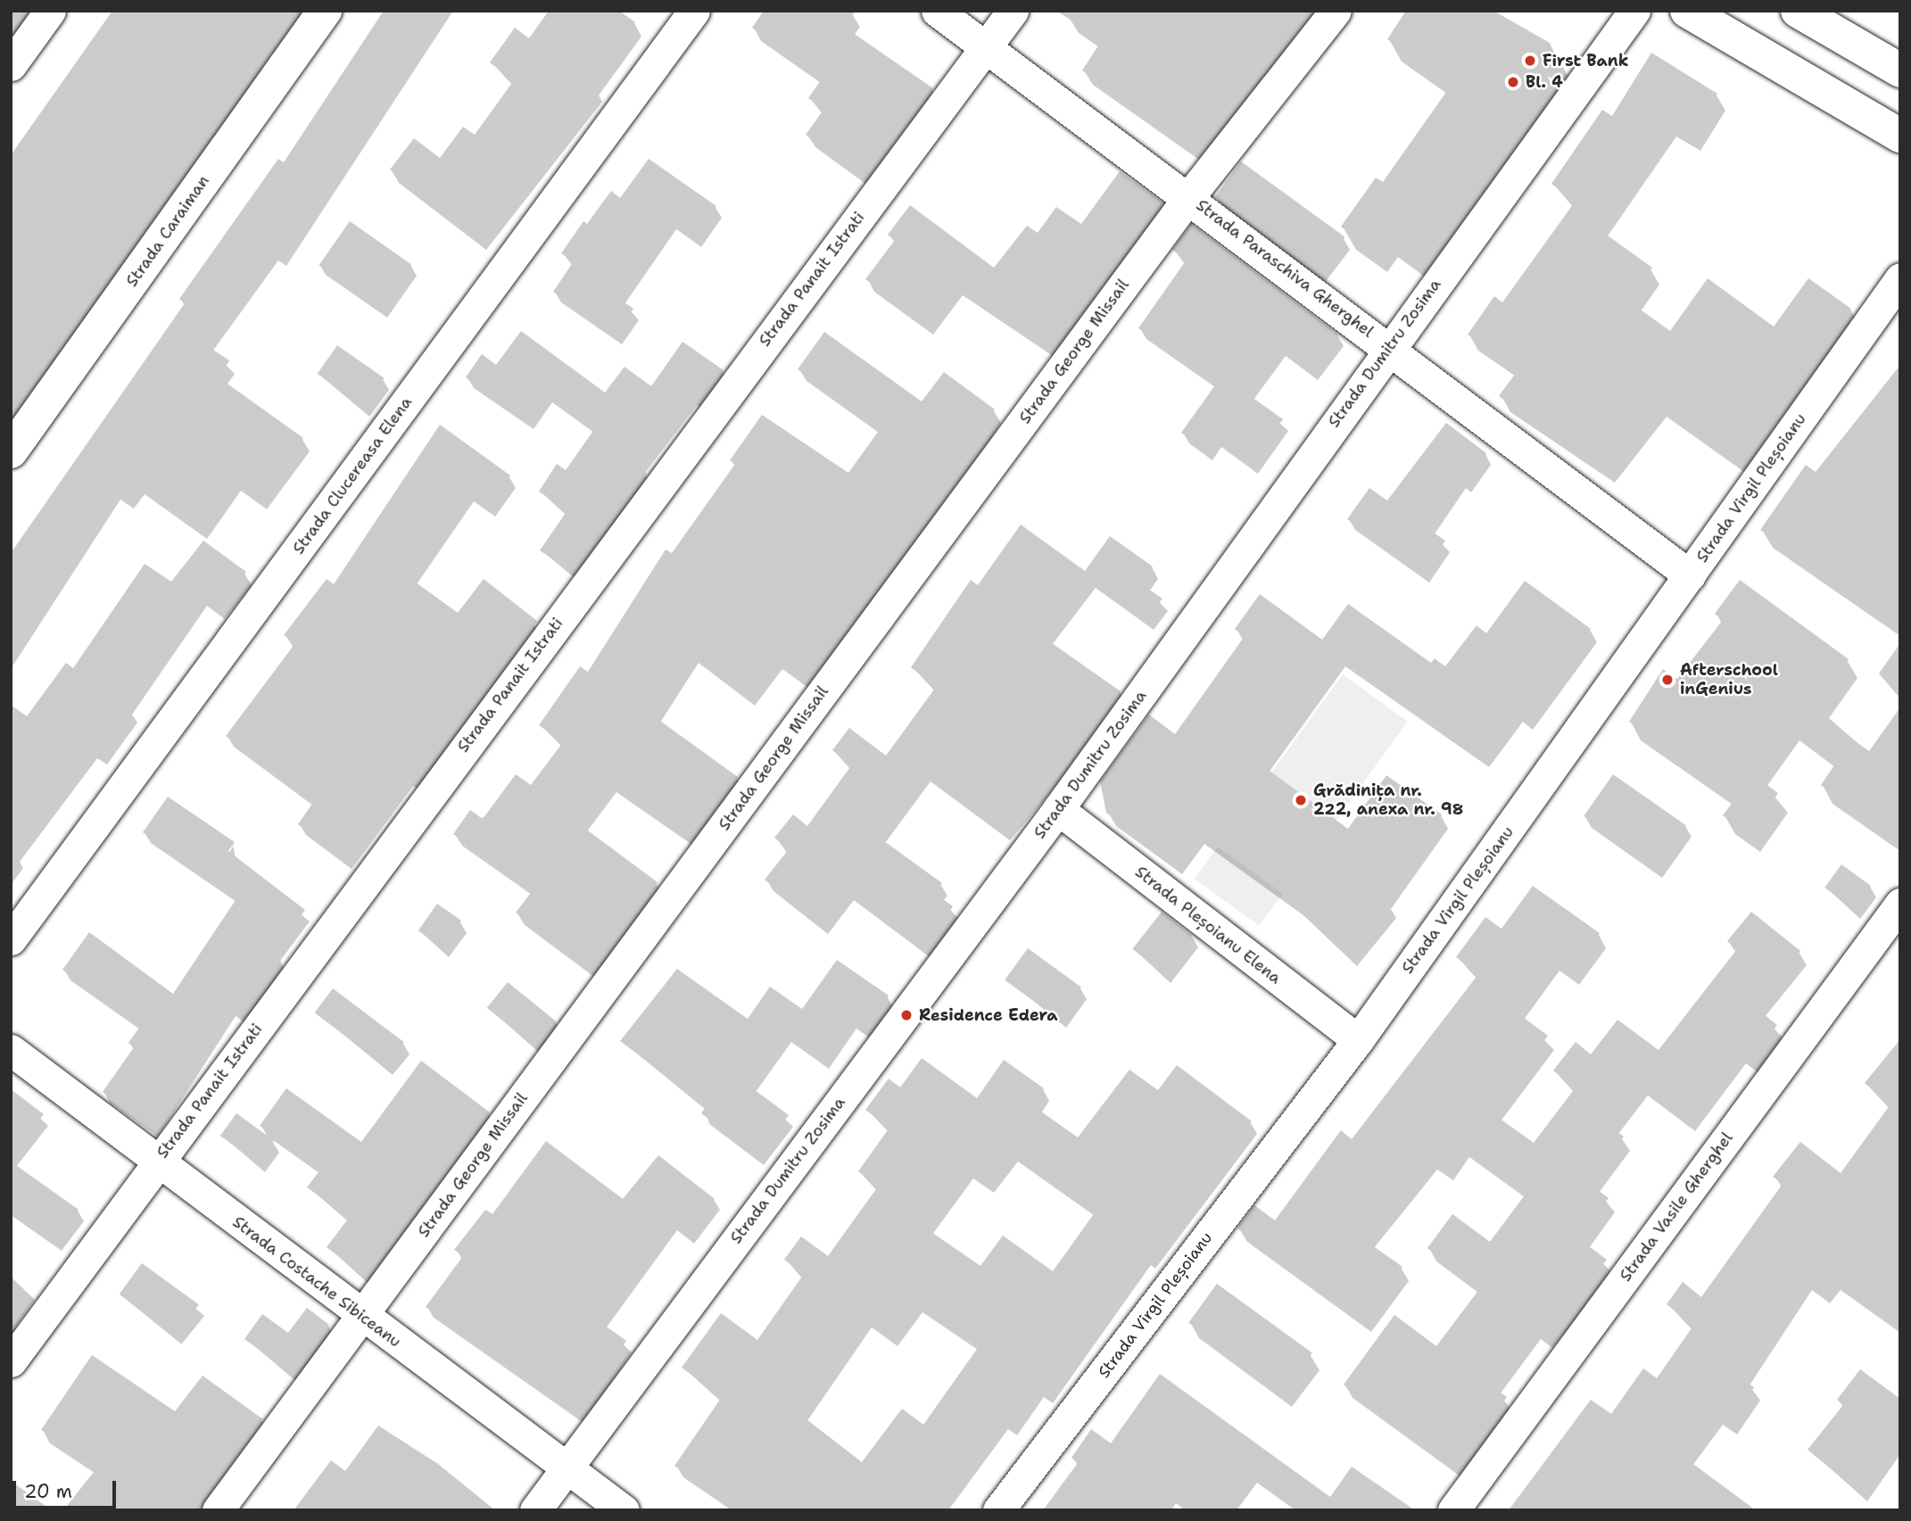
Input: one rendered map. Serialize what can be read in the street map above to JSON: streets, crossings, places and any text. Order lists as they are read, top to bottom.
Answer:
{
  "streets": {
    "street": [
      "Strada Caraiman",
      "Strada Paraschiva Gherghel",
      "Strada Panait Istrati",
      "Strada George Missail",
      "Strada Dumitru Zosima",
      "Strada Clucereasa Elena",
      "Strada Virgil Pleșoianu",
      "Strada Pleșoianu Elena",
      "Strada Vasile Gherghel",
      "Strada Costache Sibiceanu"
    ]
  },
  "crossings": [
    ["Strada Paraschiva Gherghel", "Strada Panait Istrati"],
    ["Strada Paraschiva Gherghel", "Strada George Missail"],
    ["Strada Paraschiva Gherghel", "Strada Dumitru Zosima"],
    ["Strada Paraschiva Gherghel", "Strada Virgil Pleșoianu"],
    ["Strada Panait Istrati", "Strada Costache Sibiceanu"],
    ["Strada George Missail", "Strada Costache Sibiceanu"],
    ["Strada Dumitru Zosima", "Strada Pleșoianu Elena"],
    ["Strada Dumitru Zosima", "Strada Costache Sibiceanu"],
    ["Strada Virgil Pleșoianu", "Strada Pleșoianu Elena"]
  ],
  "places": [
    "First Bank",
    "Bl. 4",
    "Afterschool inGenius",
    "Grădinița nr. 222, anexa nr. 98",
    "Residence Edera"
  ],
  "scale_bar": "20 m"
}
